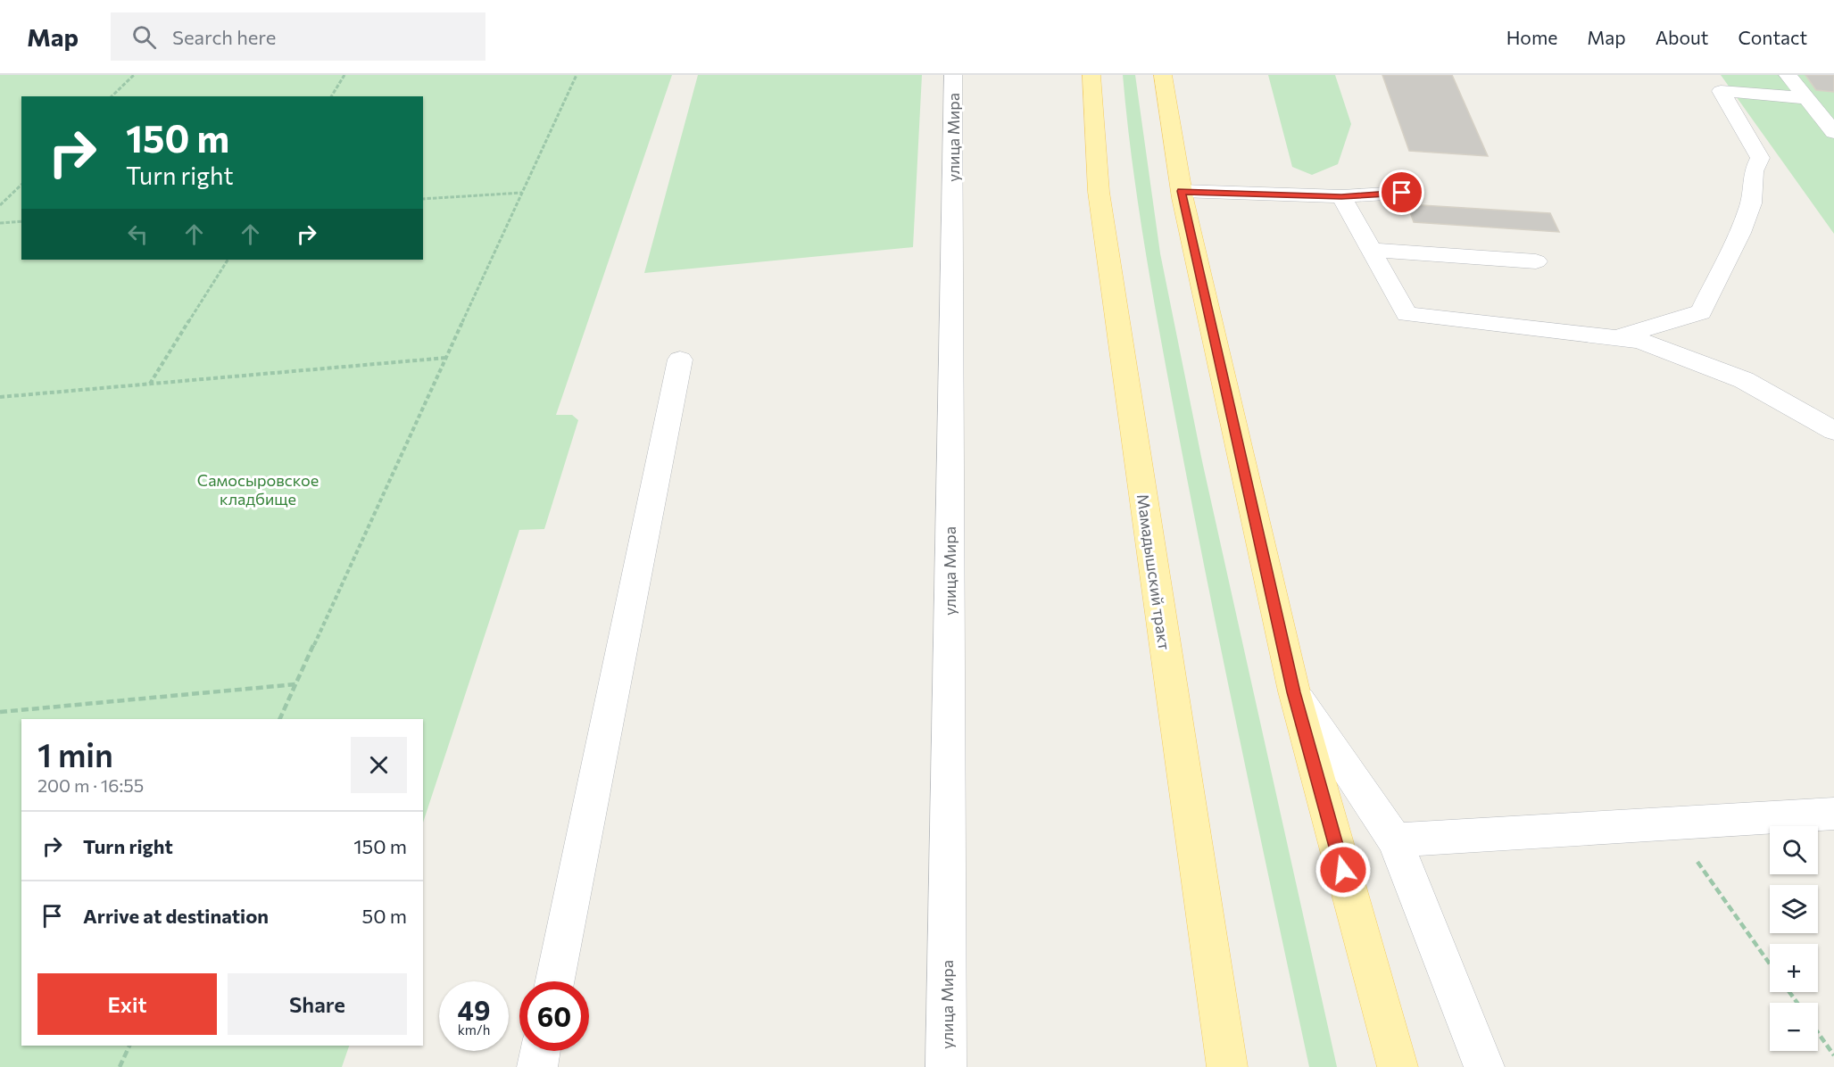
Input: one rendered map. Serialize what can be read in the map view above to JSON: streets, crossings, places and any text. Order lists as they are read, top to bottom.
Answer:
{
  "streets": {
    "main road": ["Мамадышский тракт"],
    "street": ["улица Мира"]
  },
  "parks": ["Самосыровское кладбище"],
  "page": {
    "header": "Map",
    "search": "Search here",
    "nav": [
      "Home",
      "Map",
      "About",
      "Contact"
    ],
    "turn": ["150 m", "Turn right"],
    "heading": ["1 min", "200 m · 16:55"],
    "list": [
      {
        "name": "Turn right",
        "value": "150 m"
      },
      {
        "name": "Arrive at destination",
        "value": "50 m"
      }
    ],
    "map_buttons": ["+", "−"],
    "buttons": ["Exit", "Share"],
    "speed": "49 km/h",
    "limit": "60"
  }
}
